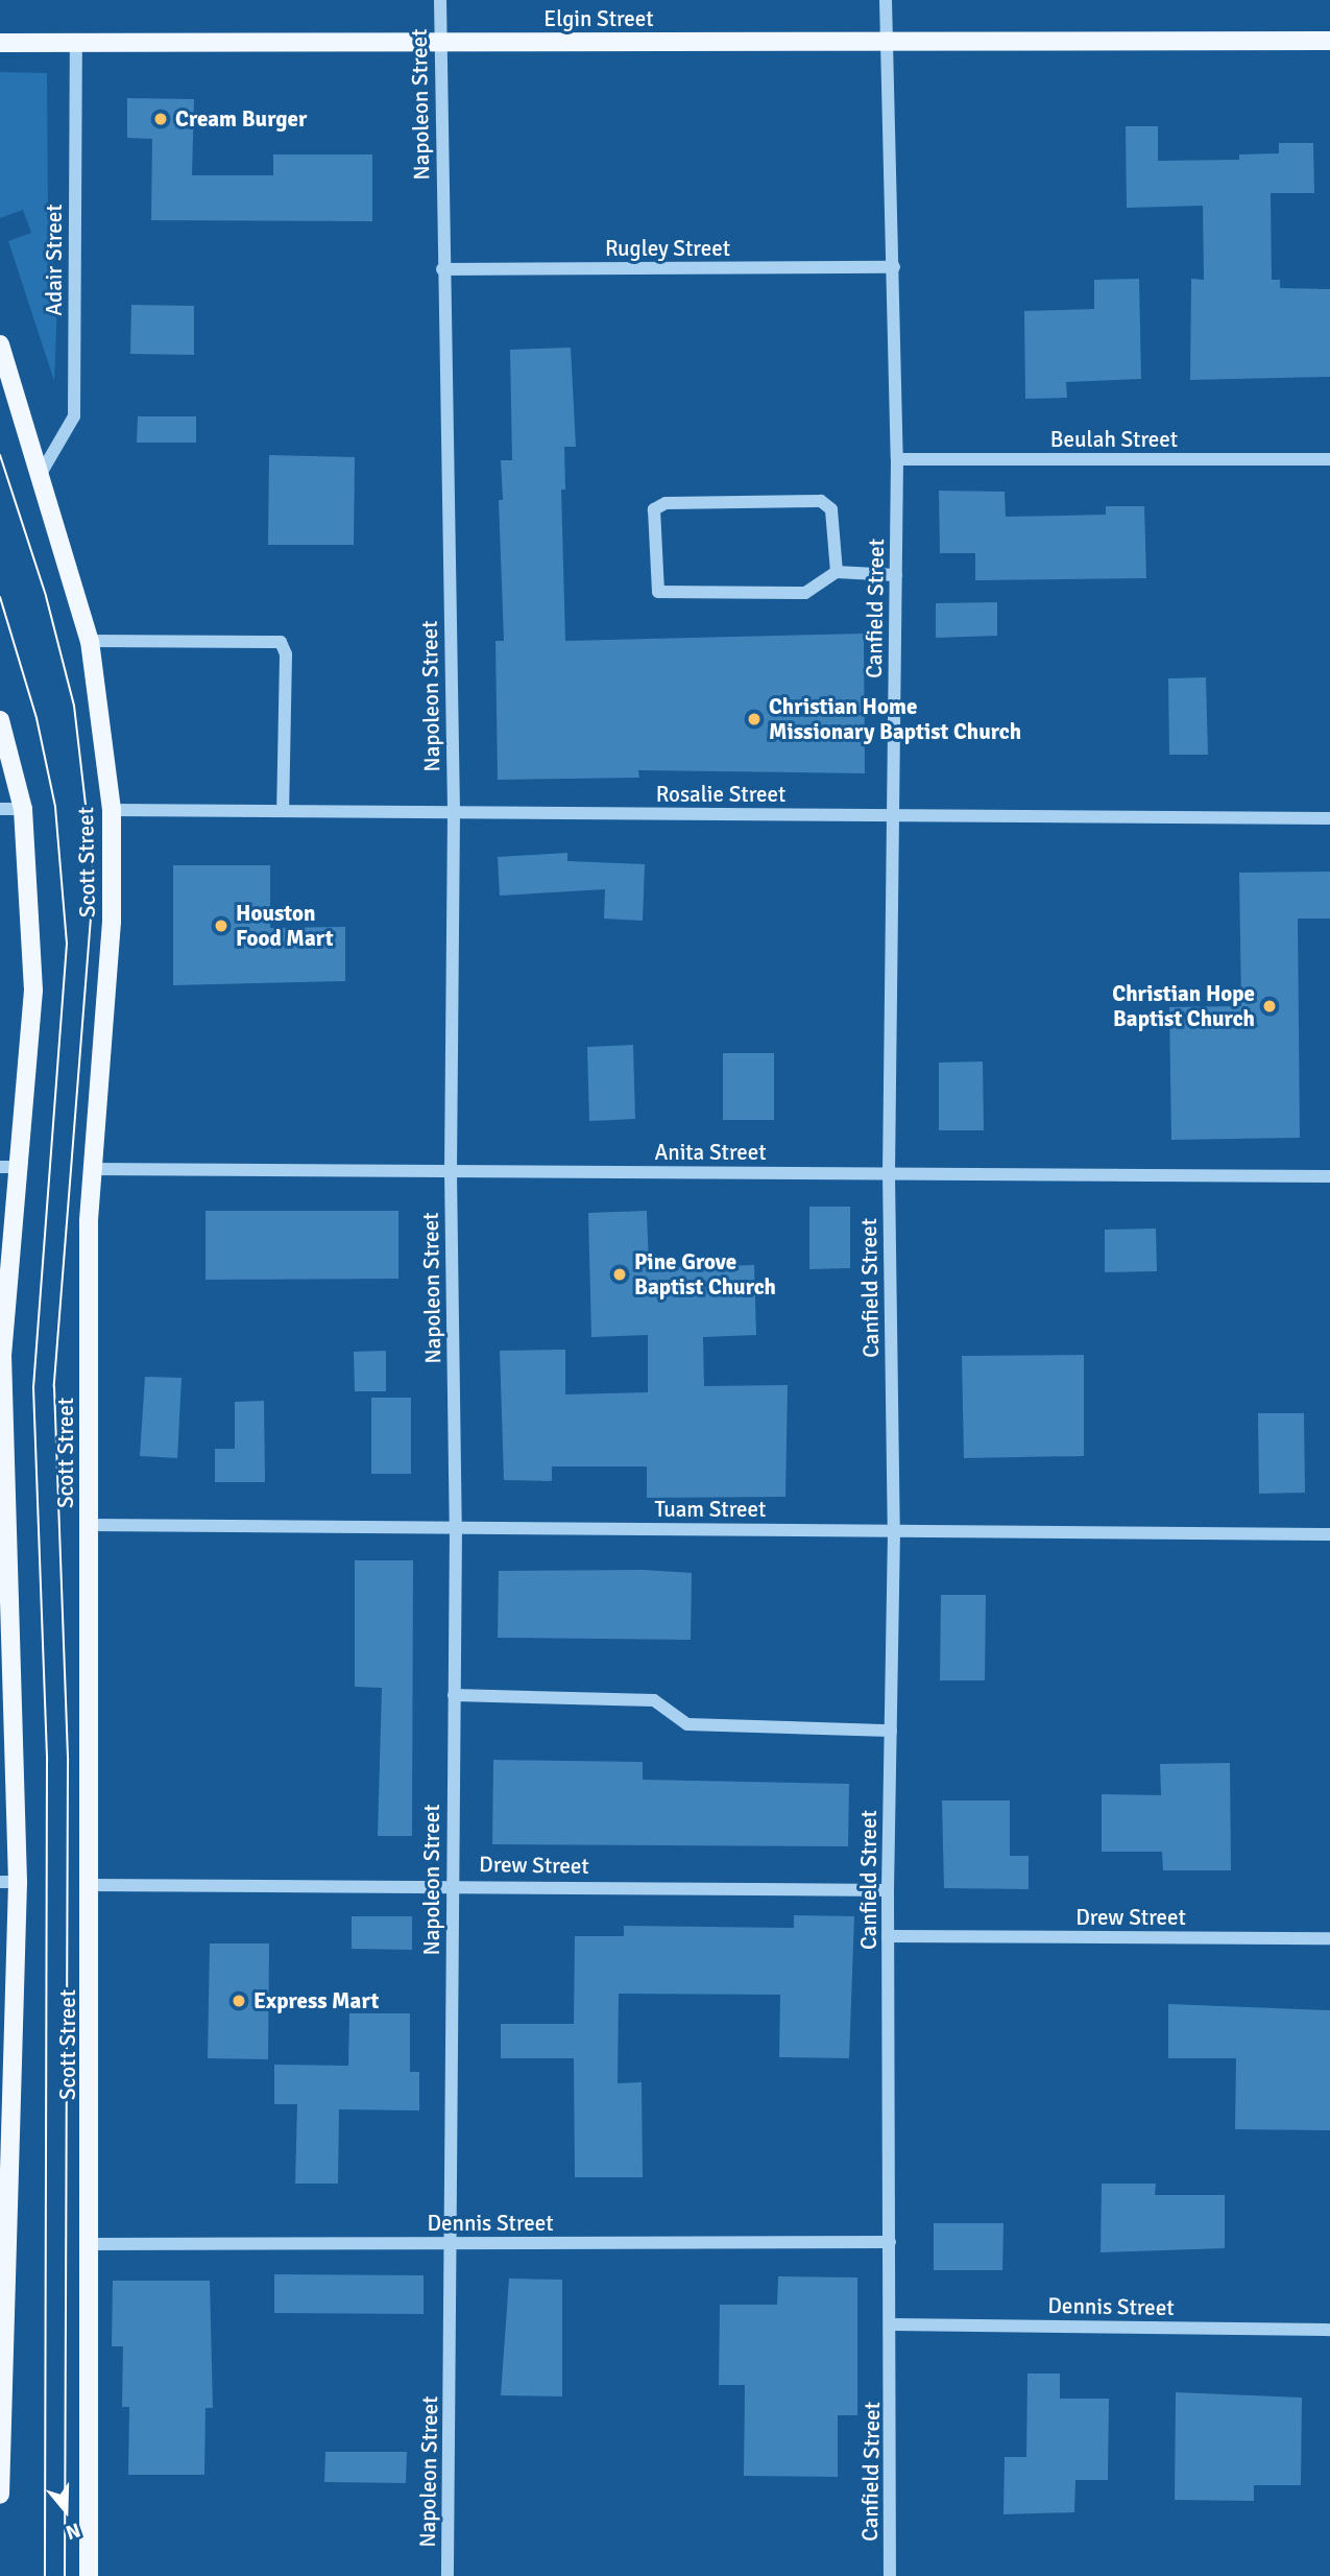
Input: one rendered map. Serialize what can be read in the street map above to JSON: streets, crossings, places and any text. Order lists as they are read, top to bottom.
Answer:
{
  "streets": {
    "main road": ["Elgin Street", "Scott Street"],
    "street": [
      "Napoleon Street",
      "Rugley Street",
      "Adair Street",
      "Beulah Street",
      "Canfield Street",
      "Rosalie Street",
      "Anita Street",
      "Tuam Street",
      "Drew Street",
      "Dennis Street"
    ]
  },
  "crossings": [
    ["Elgin Street", "Napoleon Street"],
    ["Elgin Street", "Adair Street"],
    ["Elgin Street", "Canfield Street"],
    ["Napoleon Street", "Rugley Street"],
    ["Napoleon Street", "Rosalie Street"],
    ["Napoleon Street", "Anita Street"],
    ["Napoleon Street", "Tuam Street"],
    ["Napoleon Street", "Drew Street"],
    ["Napoleon Street", "Dennis Street"],
    ["Rugley Street", "Canfield Street"],
    ["Adair Street", "Scott Street"],
    ["Beulah Street", "Canfield Street"],
    ["Canfield Street", "Rosalie Street"],
    ["Canfield Street", "Anita Street"],
    ["Canfield Street", "Tuam Street"],
    ["Canfield Street", "Drew Street"],
    ["Canfield Street", "Dennis Street"],
    ["Rosalie Street", "Scott Street"],
    ["Scott Street", "Anita Street"],
    ["Scott Street", "Tuam Street"],
    ["Scott Street", "Drew Street"],
    ["Scott Street", "Dennis Street"]
  ],
  "places": [
    "Cream Burger",
    "Christian Home Missionary Baptist Church",
    "Houston Food Mart",
    "Christian Hope Baptist Church",
    "Pine Grove Baptist Church",
    "Express Mart"
  ],
  "north": "bottom"
}
